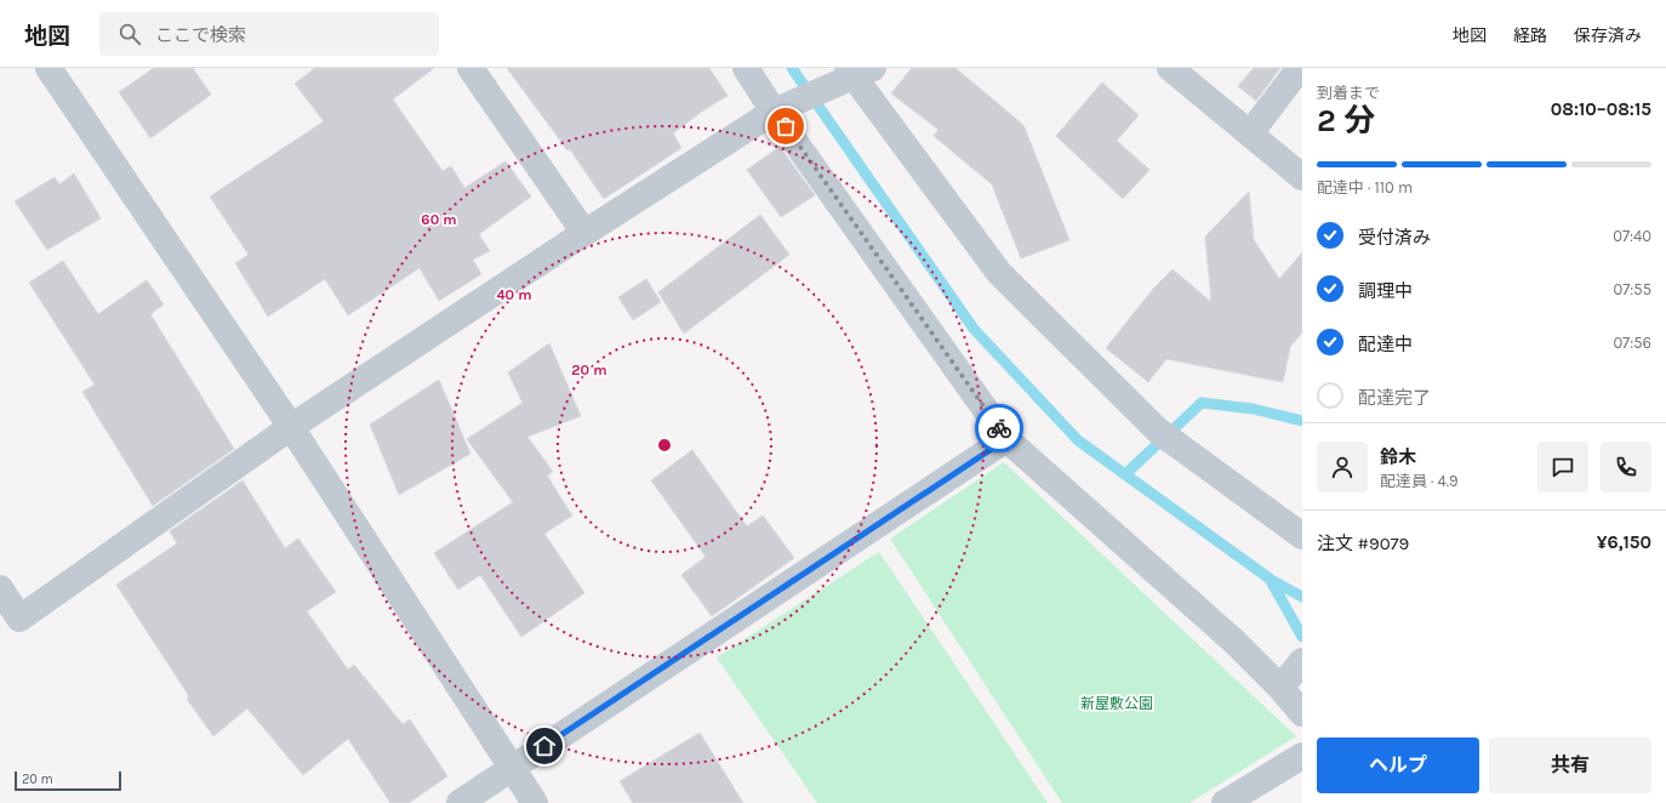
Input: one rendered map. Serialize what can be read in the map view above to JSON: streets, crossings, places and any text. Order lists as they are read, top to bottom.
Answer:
{
  "parks": ["新屋敷公園"],
  "scale_bar": "20 m",
  "page": {
    "header": "地図",
    "search": "ここで検索",
    "nav": ["地図", "経路", "保存済み"],
    "heading": ["2 分", "到着まで", "08:10–08:15"],
    "panel": [
      "鈴木",
      "配達員 · 4.9",
      "注文 #9079",
      "¥6,150"
    ],
    "bar": "配達中 · 110 m",
    "list": [
      ["受付済み", "07:40"],
      ["調理中", "07:55"],
      ["配達中", "07:56"],
      "配達完了"
    ],
    "buttons": ["ヘルプ", "共有"],
    "scale": "20 m"
  },
  "rings": ["60 m", "40 m", "20 m"]
}
